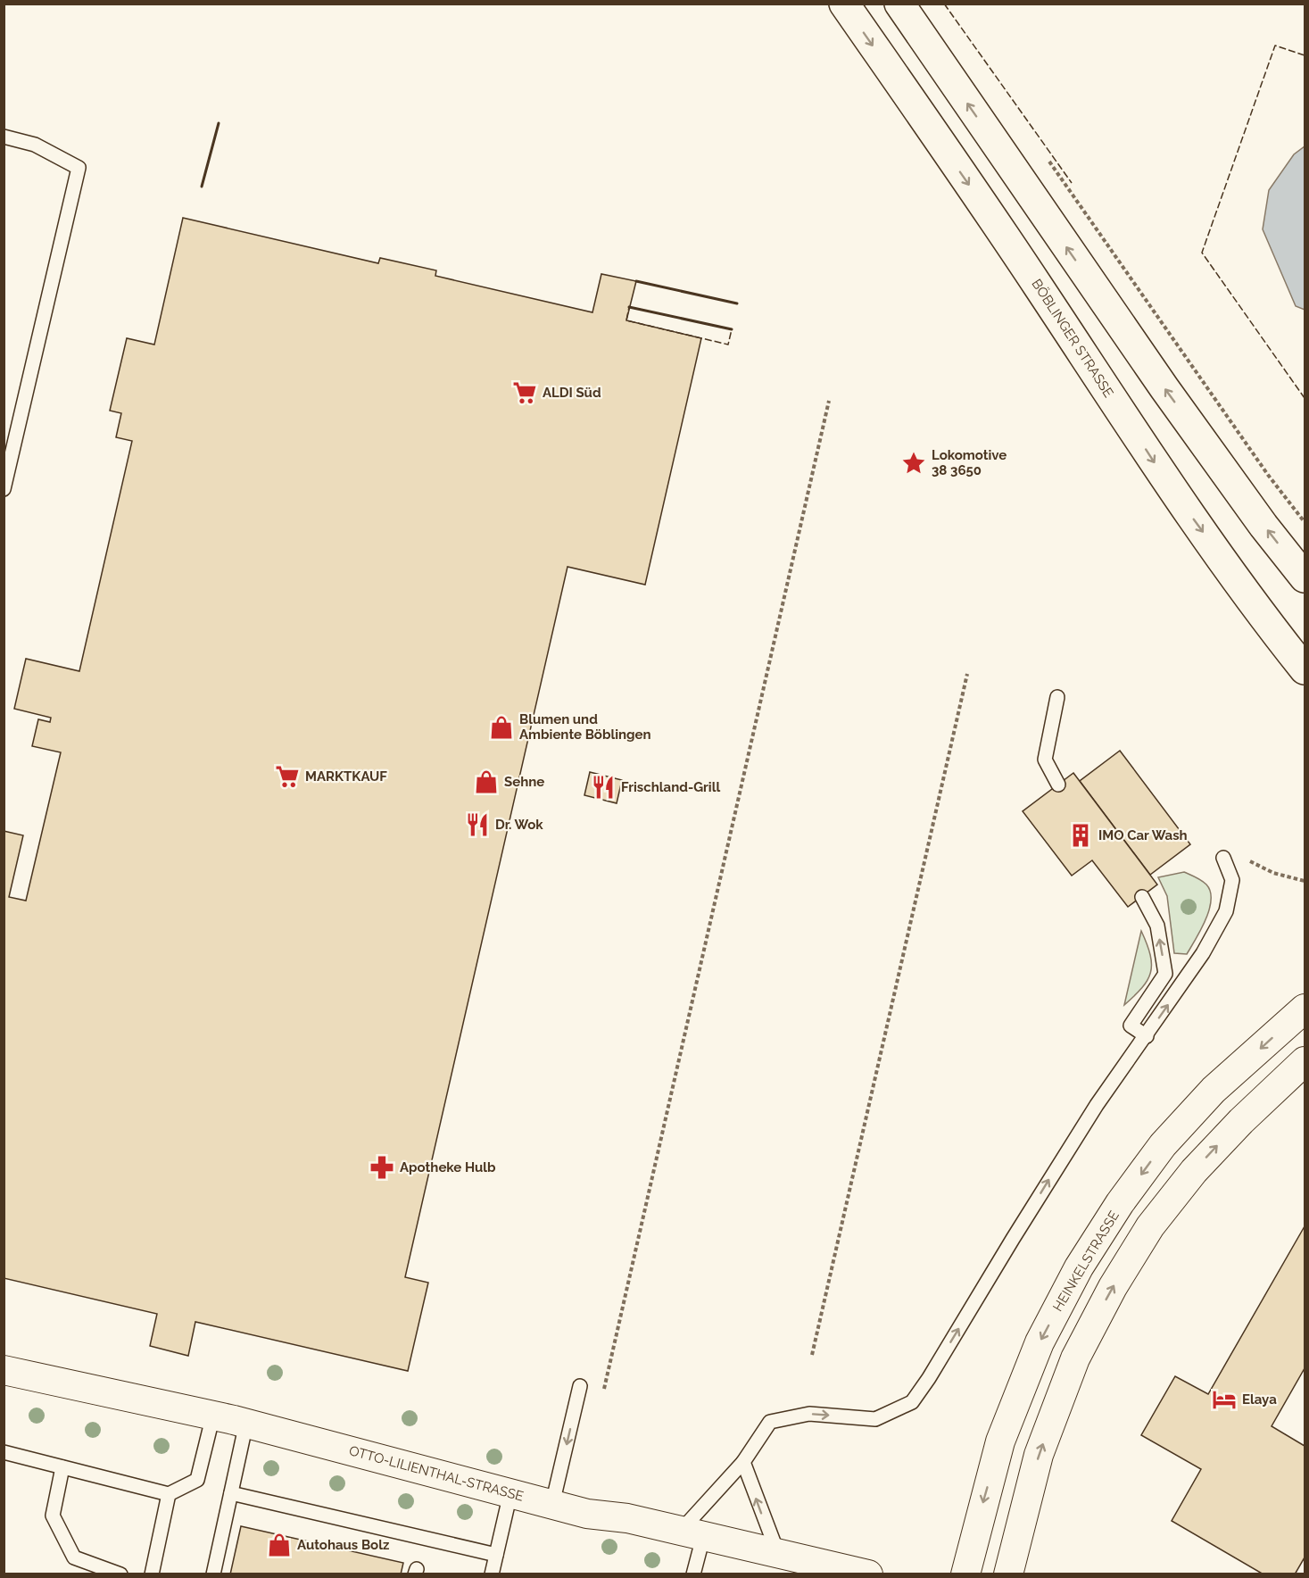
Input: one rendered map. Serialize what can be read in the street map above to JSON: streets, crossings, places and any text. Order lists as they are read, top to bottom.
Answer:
{
  "streets": {
    "main road": ["BÖBLINGER STRASSE"],
    "street": ["HEINKELSTRASSE", "OTTO-LILIENTHAL-STRASSE"]
  },
  "places": {
    "supermarket": ["ALDI Süd", "MARKTKAUF"],
    "place": ["Lokomotive 38 3650"],
    "shop": ["Blumen und Ambiente Böblingen", "Sehne", "Autohaus Bolz"],
    "restaurant": ["Frischland-Grill", "Dr. Wok"],
    "building": ["IMO Car Wash"],
    "pharmacy": ["Apotheke Hulb"],
    "hotel": ["Elaya"]
  }
}
